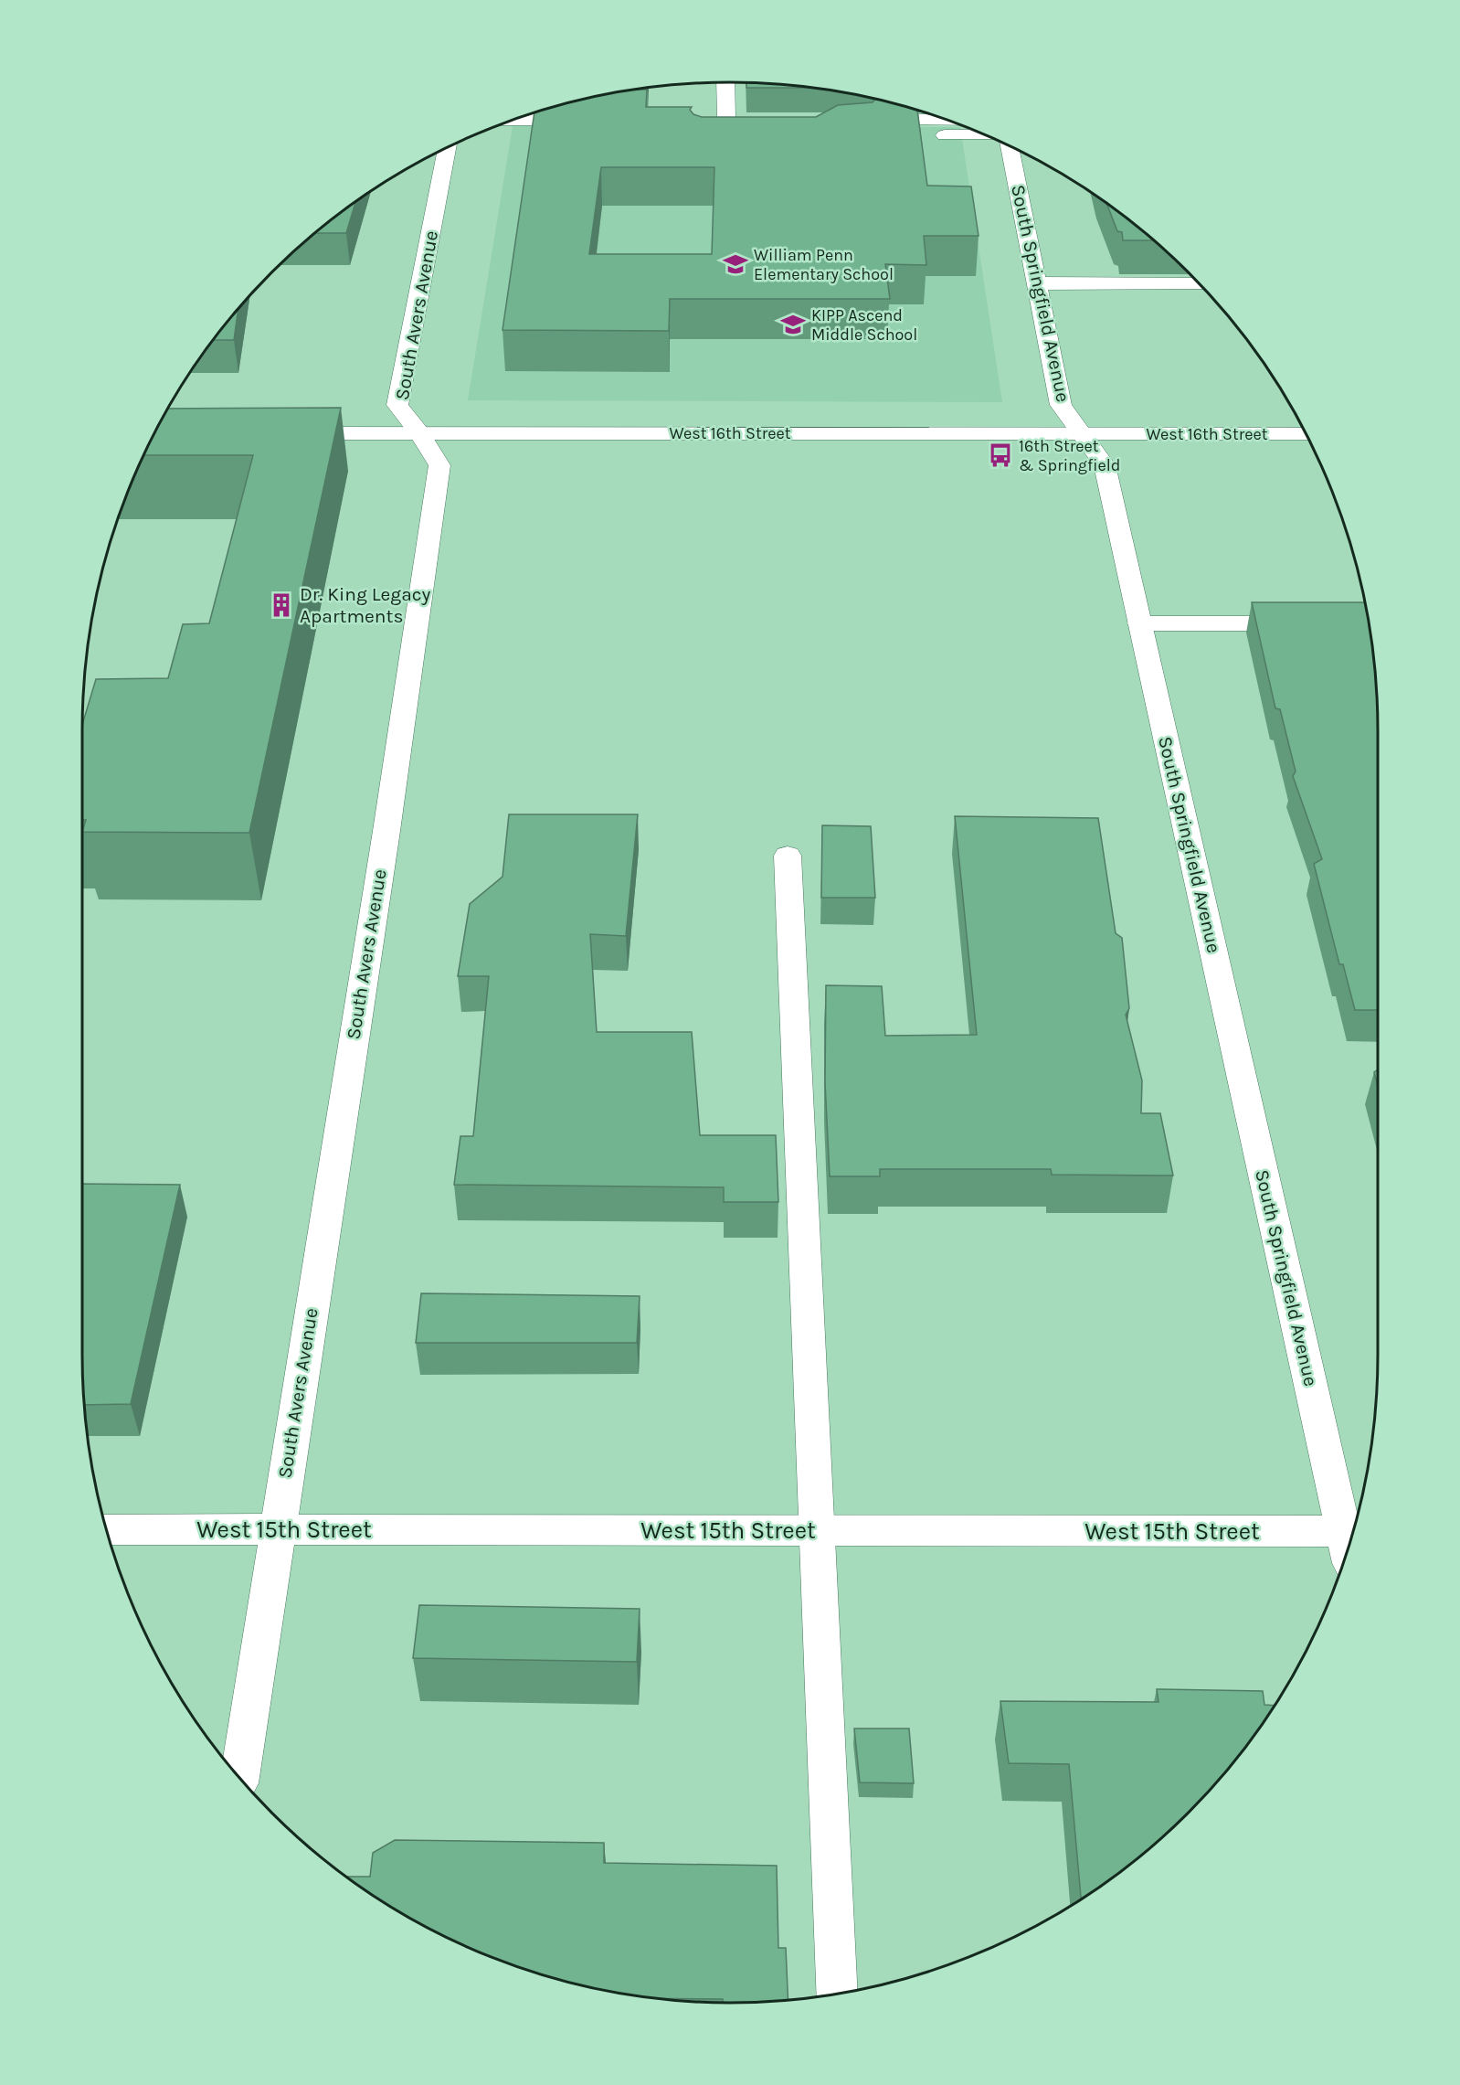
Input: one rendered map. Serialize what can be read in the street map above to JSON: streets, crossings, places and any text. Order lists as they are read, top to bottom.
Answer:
{
  "streets": {
    "street": [
      "South Springfield Avenue",
      "South Avers Avenue",
      "West 16th Street",
      "West 15th Street"
    ]
  },
  "crossings": [
    ["South Springfield Avenue", "West 16th Street"],
    ["South Avers Avenue", "West 16th Street"],
    ["South Avers Avenue", "West 15th Street"]
  ],
  "places": {
    "school or university": ["William Penn Elementary School", "KIPP Ascend Middle School"],
    "bus stop": ["16th Street & Springfield"],
    "building": ["Dr. King Legacy Apartments"]
  }
}
